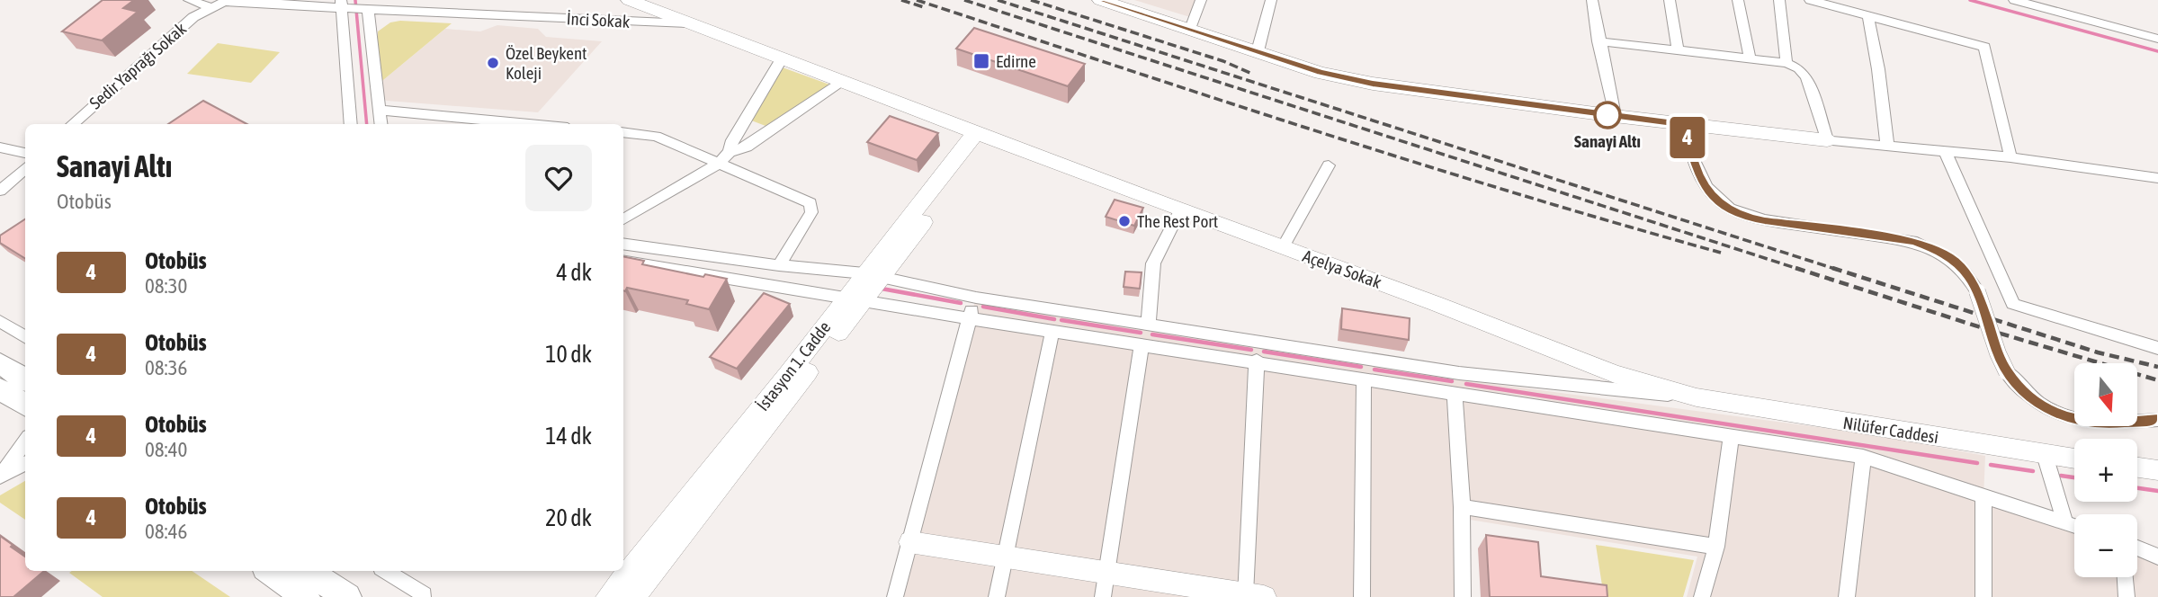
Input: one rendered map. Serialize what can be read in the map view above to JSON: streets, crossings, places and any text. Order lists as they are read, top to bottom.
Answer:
{
  "streets": {
    "main road": [
      "İnci Sokak",
      "Açelya Sokak",
      "İstasyon 1. Cadde",
      "Nilüfer Caddesi"
    ],
    "street": ["Sedir Yaprağı Sokak"]
  },
  "crossings": [
    ["İnci Sokak", "Sedir Yaprağı Sokak"],
    ["İnci Sokak", "Açelya Sokak"],
    ["İnci Sokak", "İstasyon 1. Cadde"],
    ["Açelya Sokak", "İstasyon 1. Cadde"],
    ["Açelya Sokak", "Nilüfer Caddesi"]
  ],
  "places": {
    "transit": ["Edirne"],
    "other": ["Özel Beykent Koleji", "Sanayi Altı", "The Rest Port"]
  },
  "lines": ["bus line 4"],
  "north": "bottom",
  "page": {
    "on_map": "4",
    "heading": ["Sanayi Altı", "Otobüs"],
    "list": [
      {
        "mark": "4",
        "name": "Otobüs",
        "note": "08:30",
        "value": "4 dk"
      },
      {
        "mark": "4",
        "name": "Otobüs",
        "note": "08:36",
        "value": "10 dk"
      },
      {
        "mark": "4",
        "name": "Otobüs",
        "note": "08:40",
        "value": "14 dk"
      },
      {
        "mark": "4",
        "name": "Otobüs",
        "note": "08:46",
        "value": "20 dk"
      }
    ],
    "map_buttons": ["+", "−"]
  }
}
